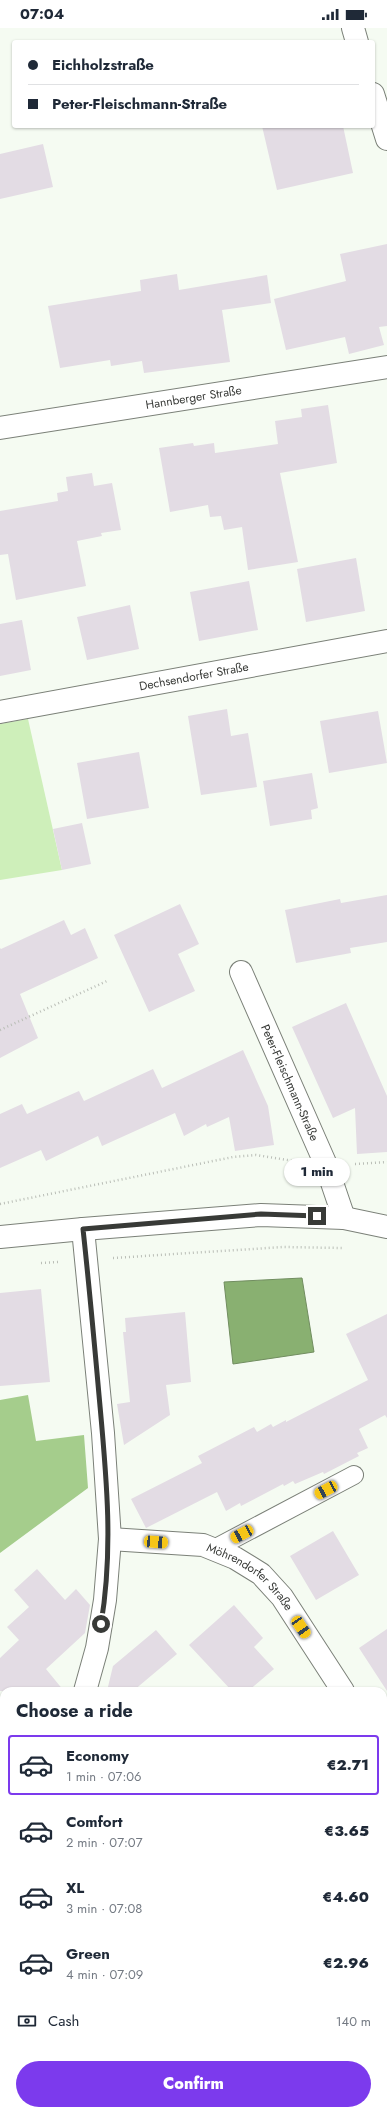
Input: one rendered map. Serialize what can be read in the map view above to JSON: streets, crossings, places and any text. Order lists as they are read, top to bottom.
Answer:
{
  "streets": {
    "street": [
      "Hannberger Straße",
      "Dechsendorfer Straße",
      "Peter-Fleischmann-Straße",
      "Möhrendorfer Straße"
    ]
  },
  "page": {
    "status": "07:04",
    "banner": ["Eichholzstraße", "Peter-Fleischmann-Straße"],
    "bubble": "1 min",
    "heading": "Choose a ride",
    "list": [
      {
        "name": "Economy",
        "note": "1 min · 07:06",
        "value": "€2.71"
      },
      {
        "name": "Comfort",
        "note": "2 min · 07:07",
        "value": "€3.65"
      },
      {
        "name": "XL",
        "note": "3 min · 07:08",
        "value": "€4.60"
      },
      {
        "name": "Green",
        "note": "4 min · 07:09",
        "value": "€2.96"
      }
    ],
    "pay": ["Cash", "140 m"],
    "buttons": "Confirm"
  }
}
